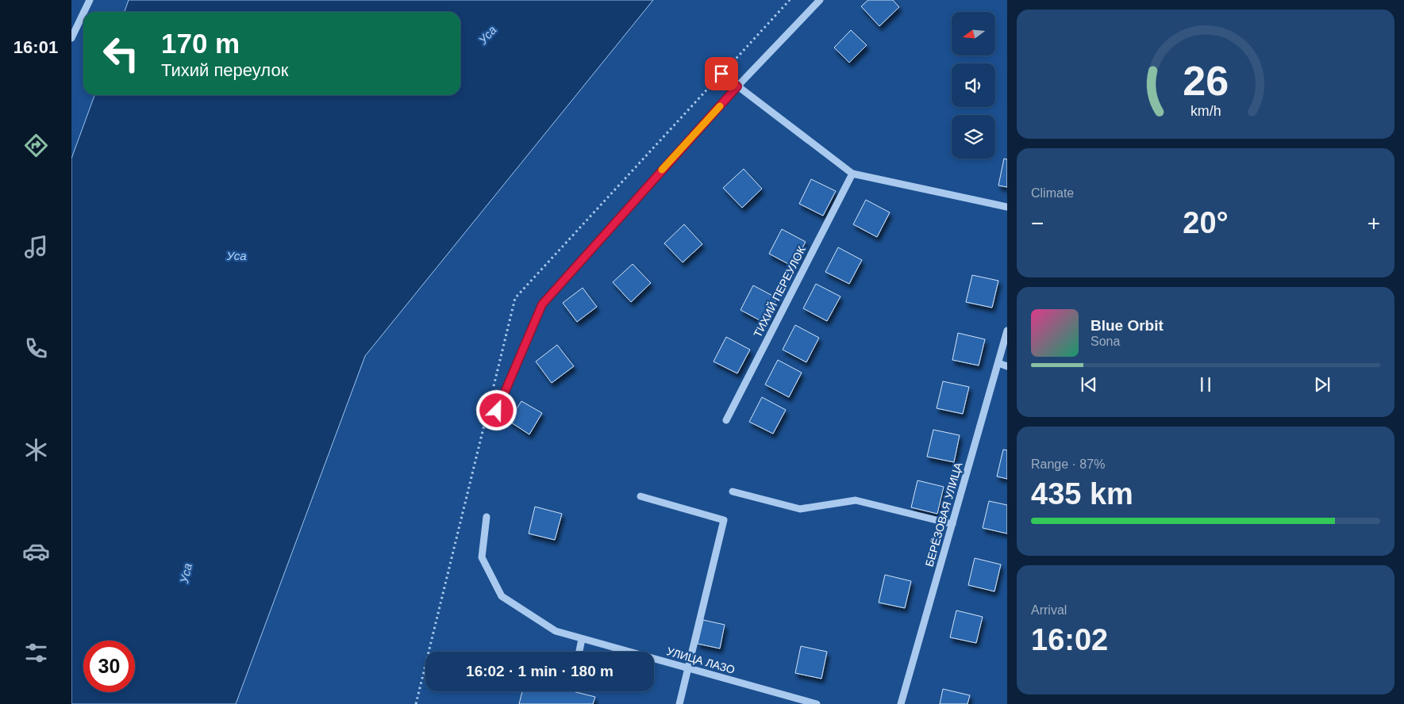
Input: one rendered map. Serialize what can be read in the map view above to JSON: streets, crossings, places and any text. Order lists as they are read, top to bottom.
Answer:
{
  "streets": {
    "street": ["ТИХИЙ ПЕРЕУЛОК", "БЕРЁЗОВАЯ УЛИЦА", "УЛИЦА ЛАЗО"]
  },
  "water": ["Уса"],
  "north": "left",
  "page": {
    "tabs": "16:01",
    "turn": ["170 m", "Тихий переулок"],
    "tile": [
      "Climate",
      ["Range · 87%", "435 km"],
      ["Arrival", "16:02"]
    ],
    "heat": ["−", "20°", "+"],
    "song": ["Blue Orbit", "Sona"],
    "limit": "30",
    "trip": "16:02 · 1 min · 180 m",
    "gauge": ["26", "km/h"]
  }
}
